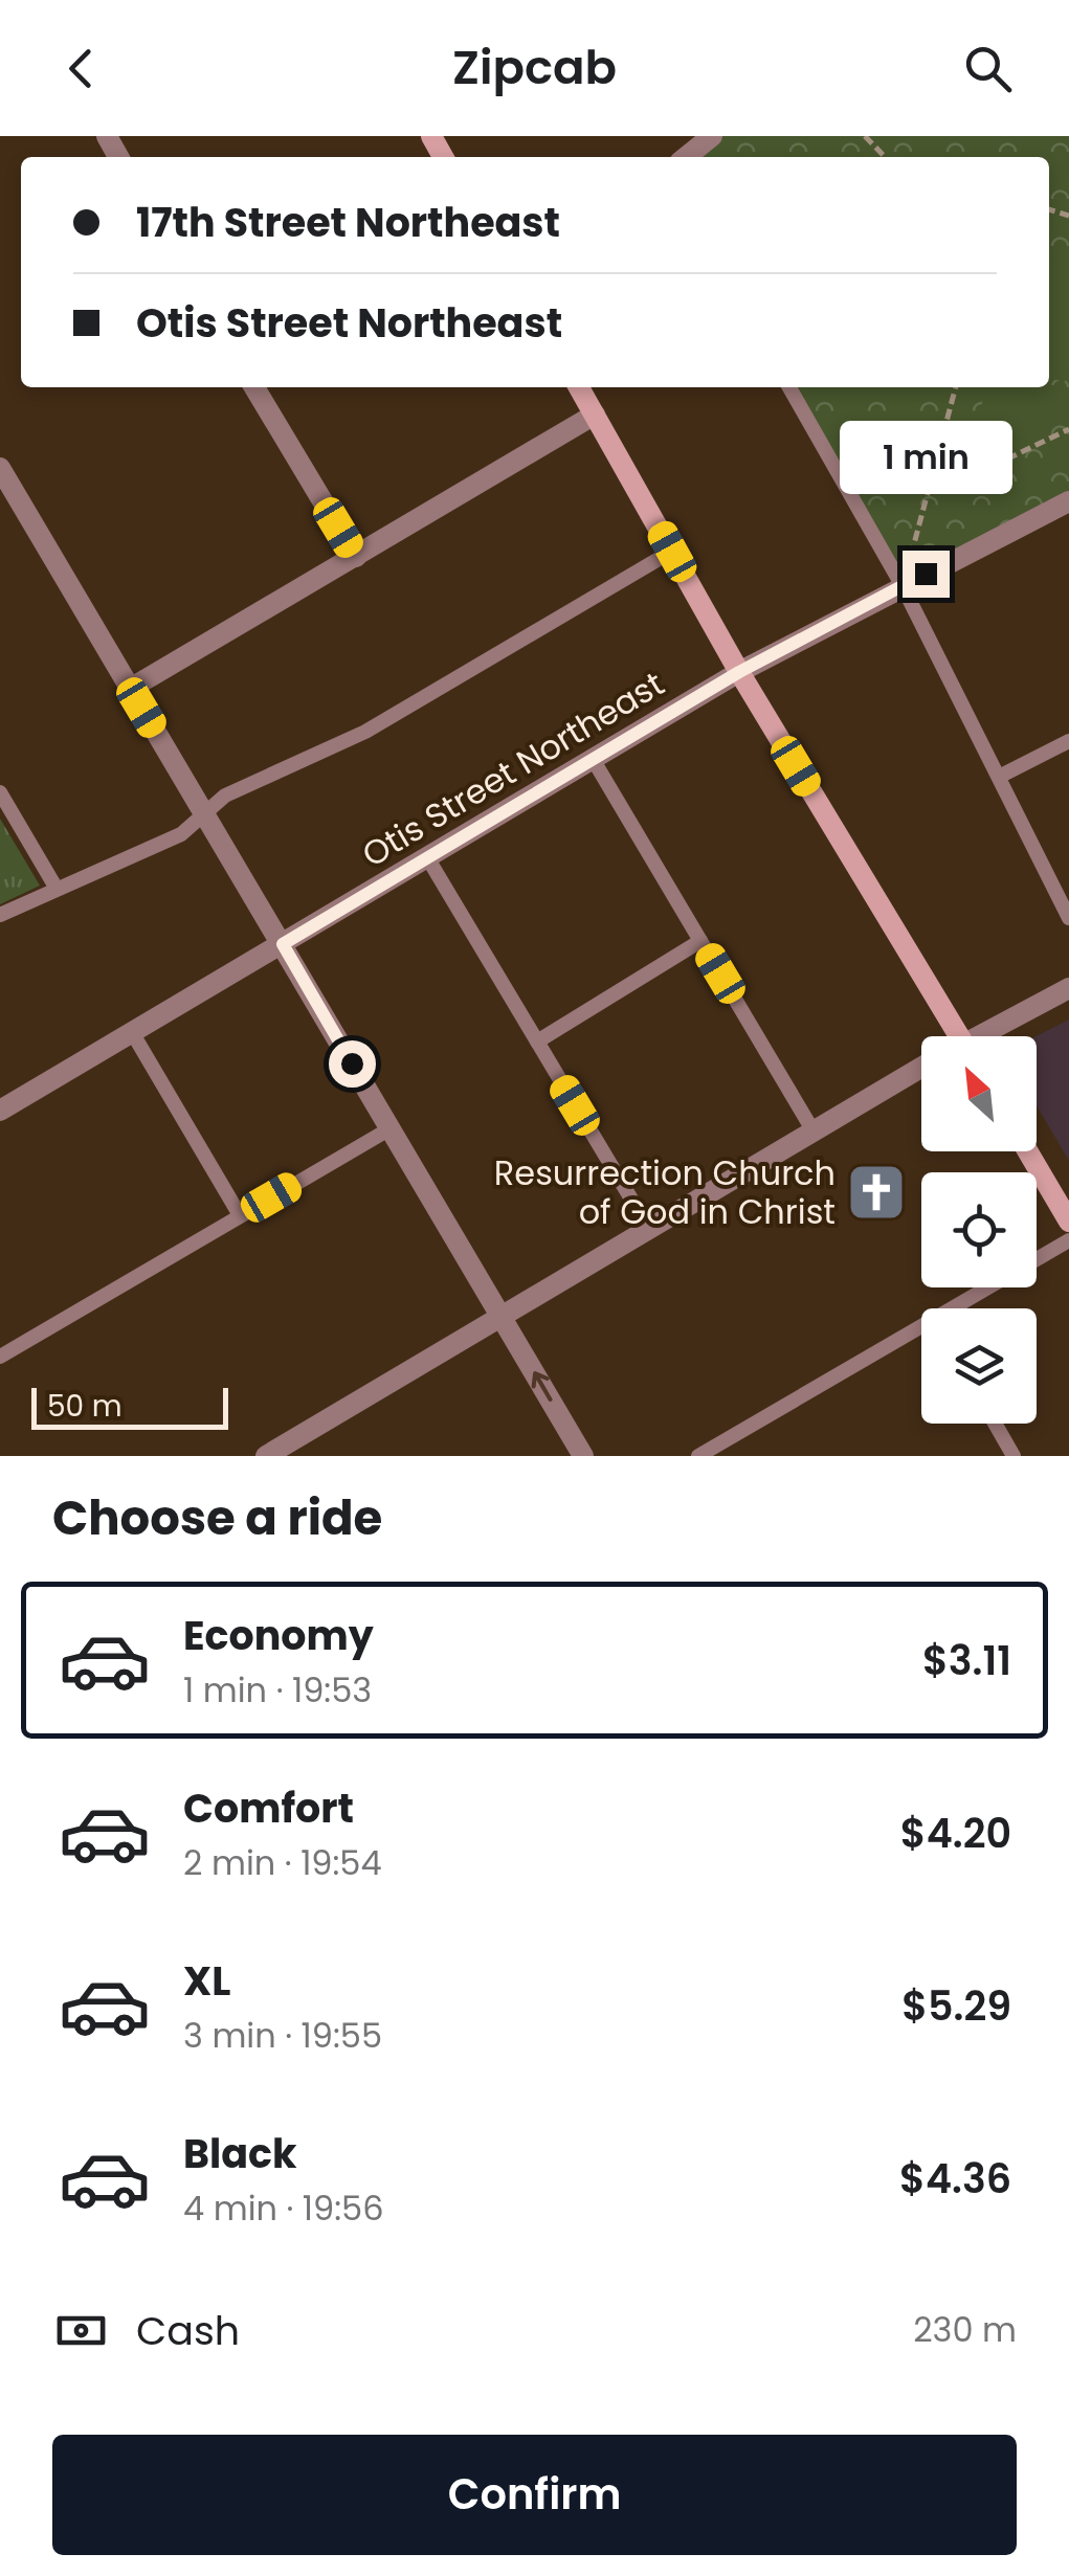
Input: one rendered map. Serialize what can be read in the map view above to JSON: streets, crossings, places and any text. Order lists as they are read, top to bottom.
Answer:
{
  "streets": {
    "street": ["Otis Street Northeast"]
  },
  "places": {
    "church": ["Resurrection Church of God in Christ"]
  },
  "scale_bar": "50 m",
  "north": "top left",
  "page": {
    "header": "Zipcab",
    "banner": ["17th Street Northeast", "Otis Street Northeast"],
    "bubble": "1 min",
    "scale": "50 m",
    "heading": "Choose a ride",
    "list": [
      {
        "name": "Economy",
        "note": "1 min · 19:53",
        "value": "$3.11"
      },
      {
        "name": "Comfort",
        "note": "2 min · 19:54",
        "value": "$4.20"
      },
      {
        "name": "XL",
        "note": "3 min · 19:55",
        "value": "$5.29"
      },
      {
        "name": "Black",
        "note": "4 min · 19:56",
        "value": "$4.36"
      }
    ],
    "pay": ["Cash", "230 m"],
    "buttons": "Confirm"
  }
}
